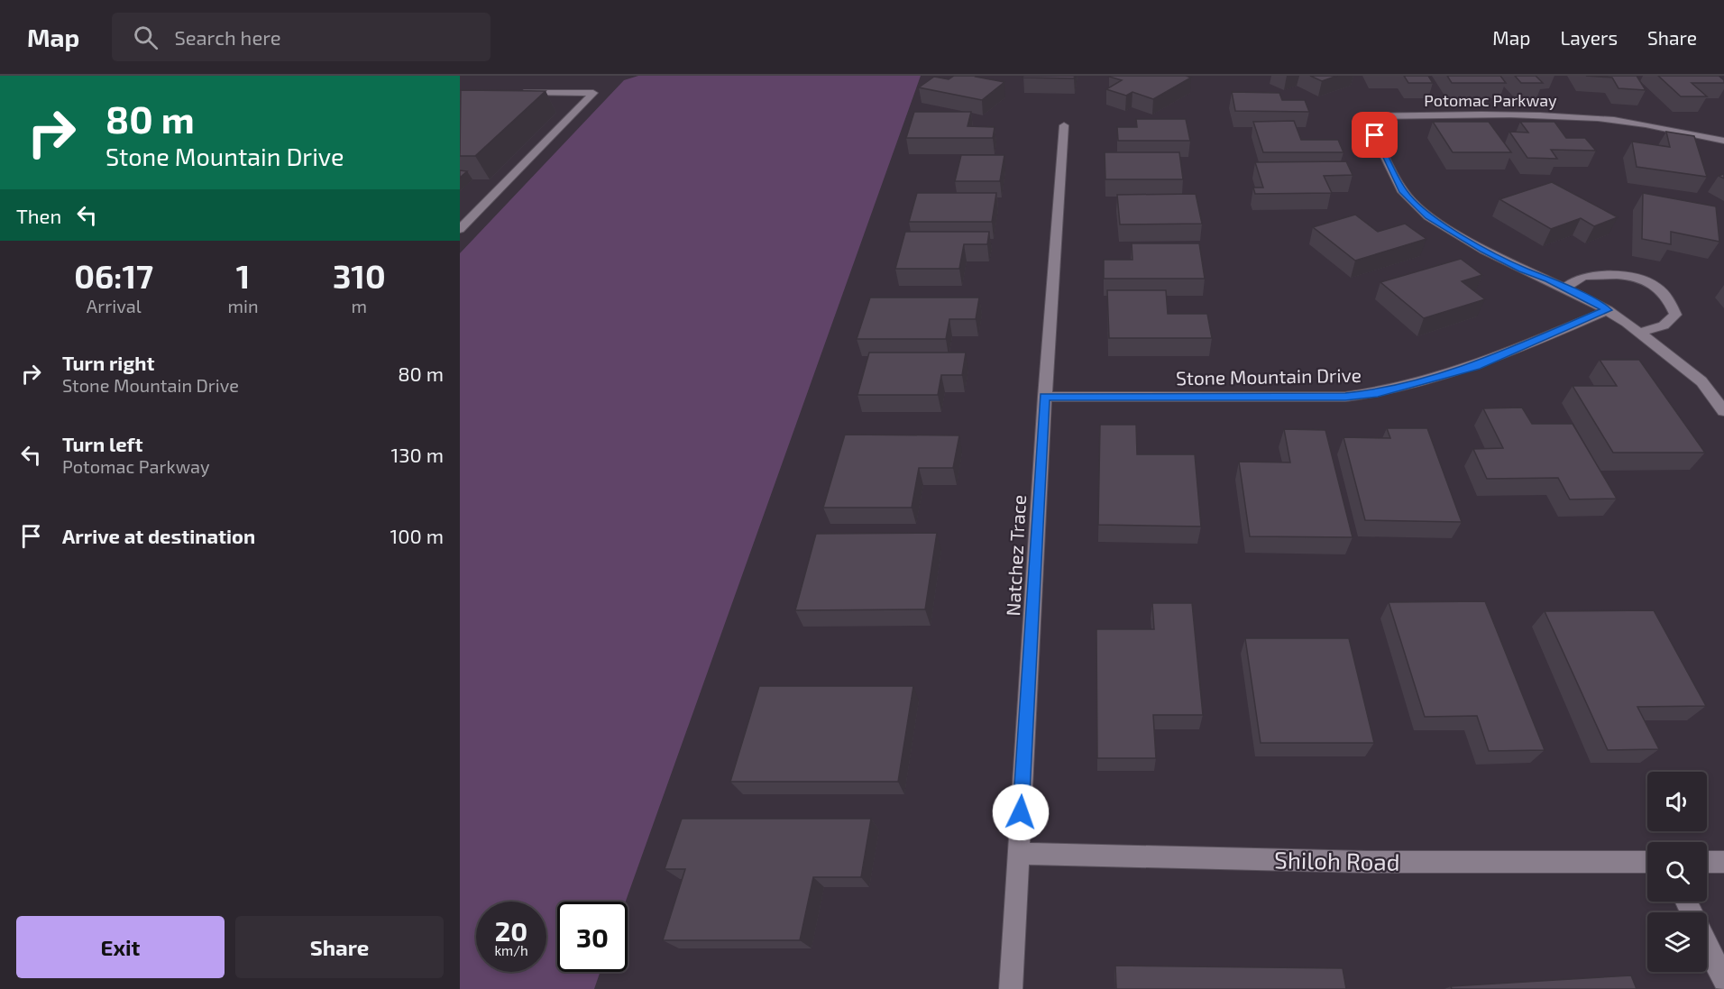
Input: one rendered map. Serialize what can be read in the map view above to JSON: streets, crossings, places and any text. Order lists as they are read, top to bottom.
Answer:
{
  "streets": {
    "street": [
      "Potomac Parkway",
      "Stone Mountain Drive",
      "Natchez Trace",
      "Shiloh Road"
    ]
  },
  "crossings": [
    ["Potomac Parkway", "Stone Mountain Drive"],
    ["Stone Mountain Drive", "Natchez Trace"],
    ["Natchez Trace", "Shiloh Road"]
  ],
  "page": {
    "header": "Map",
    "search": "Search here",
    "nav": ["Map", "Layers", "Share"],
    "turn": ["80 m", "Stone Mountain Drive"],
    "then": "Then",
    "eta": [
      "06:17",
      "Arrival",
      "1",
      "min",
      "310",
      "m"
    ],
    "list": [
      {
        "name": "Turn right",
        "note": "Stone Mountain Drive",
        "value": "80 m"
      },
      {
        "name": "Turn left",
        "note": "Potomac Parkway",
        "value": "130 m"
      },
      {
        "name": "Arrive at destination",
        "value": "100 m"
      }
    ],
    "speed": "20 km/h",
    "limit": "30",
    "buttons": ["Exit", "Share"]
  }
}
